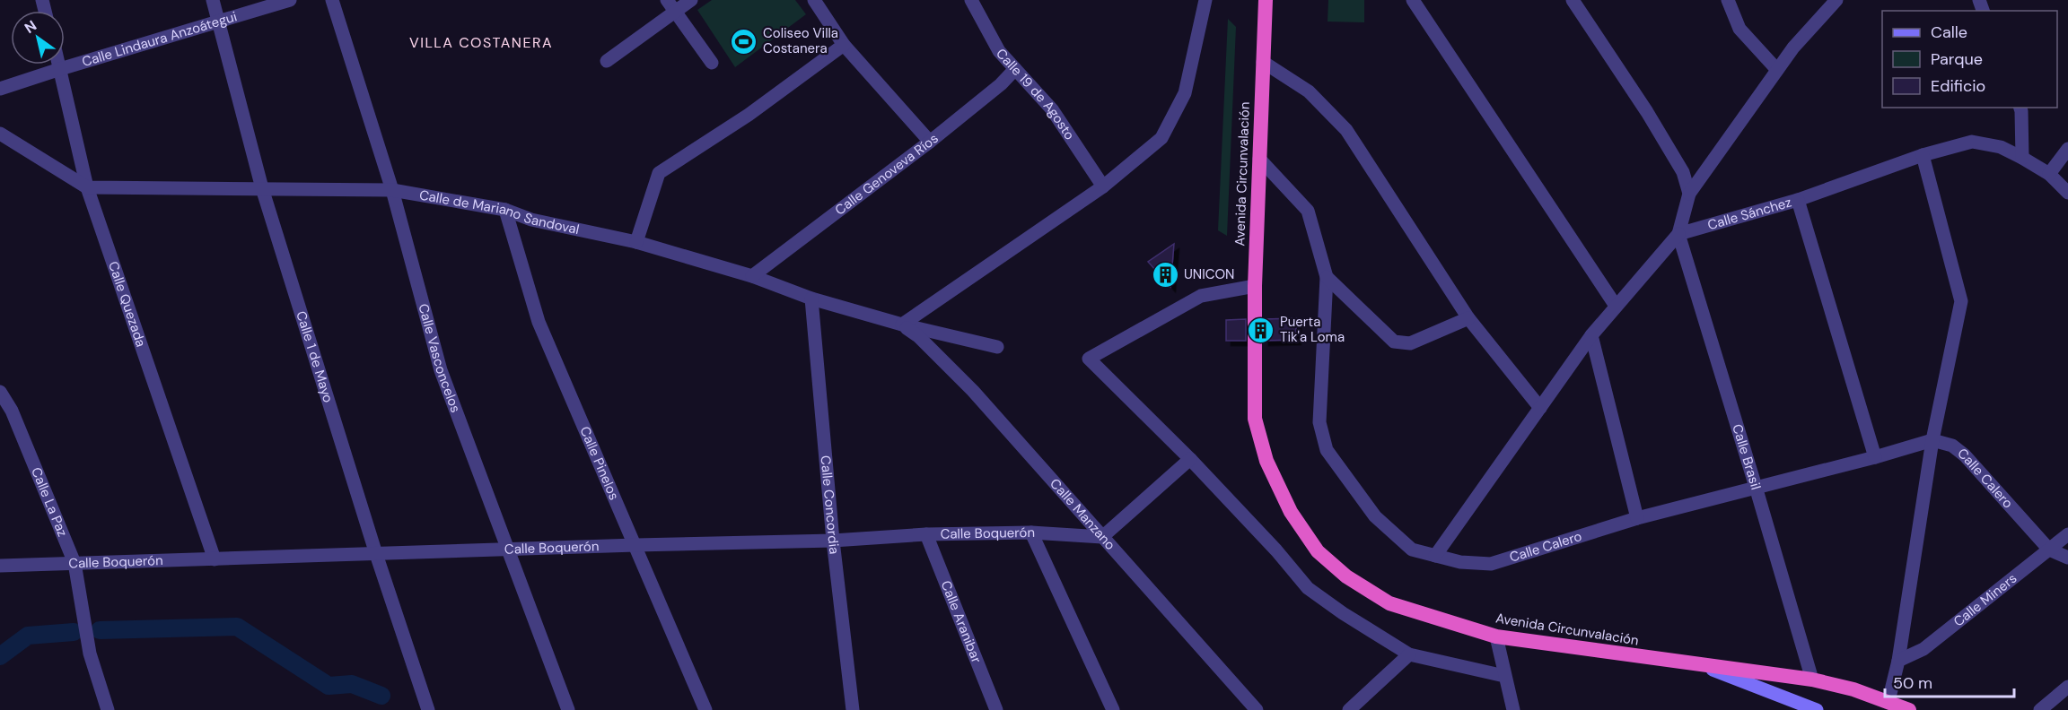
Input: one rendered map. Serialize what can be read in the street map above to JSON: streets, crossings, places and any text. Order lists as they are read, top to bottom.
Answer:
{
  "streets": {
    "highway": ["Avenida Circunvalación"],
    "street": [
      "Calle Lindaura Anzoátegui",
      "Calle 19 de Agosto",
      "Calle Genoveva Ríos",
      "Calle de Mariano Sandoval",
      "Calle Sánchez",
      "Calle Quezada",
      "Calle 1 de Mayo",
      "Calle Vasconcelos",
      "Calle Brasil",
      "Calle Pinelos",
      "Calle Calero",
      "Calle La Paz",
      "Calle Concordia",
      "Calle Manzano",
      "Calle Boquerón",
      "Calle Miners",
      "Calle Aranibar"
    ]
  },
  "crossings": [
    ["Calle Lindaura Anzoátegui", "Calle Quezada"],
    ["Calle Lindaura Anzoátegui", "Calle 1 de Mayo"],
    ["Calle 19 de Agosto", "Calle Genoveva Ríos"],
    ["Avenida Circunvalación", "Calle Brasil"],
    ["Avenida Circunvalación", "Calle Calero"],
    ["Calle Genoveva Ríos", "Calle de Mariano Sandoval"],
    ["Calle de Mariano Sandoval", "Calle Quezada"],
    ["Calle de Mariano Sandoval", "Calle 1 de Mayo"],
    ["Calle de Mariano Sandoval", "Calle Vasconcelos"],
    ["Calle de Mariano Sandoval", "Calle Pinelos"],
    ["Calle de Mariano Sandoval", "Calle Concordia"],
    ["Calle de Mariano Sandoval", "Calle Manzano"],
    ["Calle Sánchez", "Calle Brasil"],
    ["Calle Quezada", "Calle Boquerón"],
    ["Calle 1 de Mayo", "Calle Boquerón"],
    ["Calle Vasconcelos", "Calle Boquerón"],
    ["Calle Brasil", "Calle Calero"],
    ["Calle Pinelos", "Calle Boquerón"],
    ["Calle Calero", "Calle Miners"],
    ["Calle La Paz", "Calle Boquerón"],
    ["Calle Concordia", "Calle Boquerón"],
    ["Calle Manzano", "Calle Boquerón"],
    ["Calle Boquerón", "Calle Aranibar"]
  ],
  "districts": ["VILLA COSTANERA"],
  "places": {
    "sports": ["Coliseo Villa Costanera"],
    "building": ["UNICON", "Puerta Tik'a Loma"]
  },
  "legend": ["Calle", "Parque", "Edificio"],
  "scale_bar": "50 m",
  "north": "top left"
}
